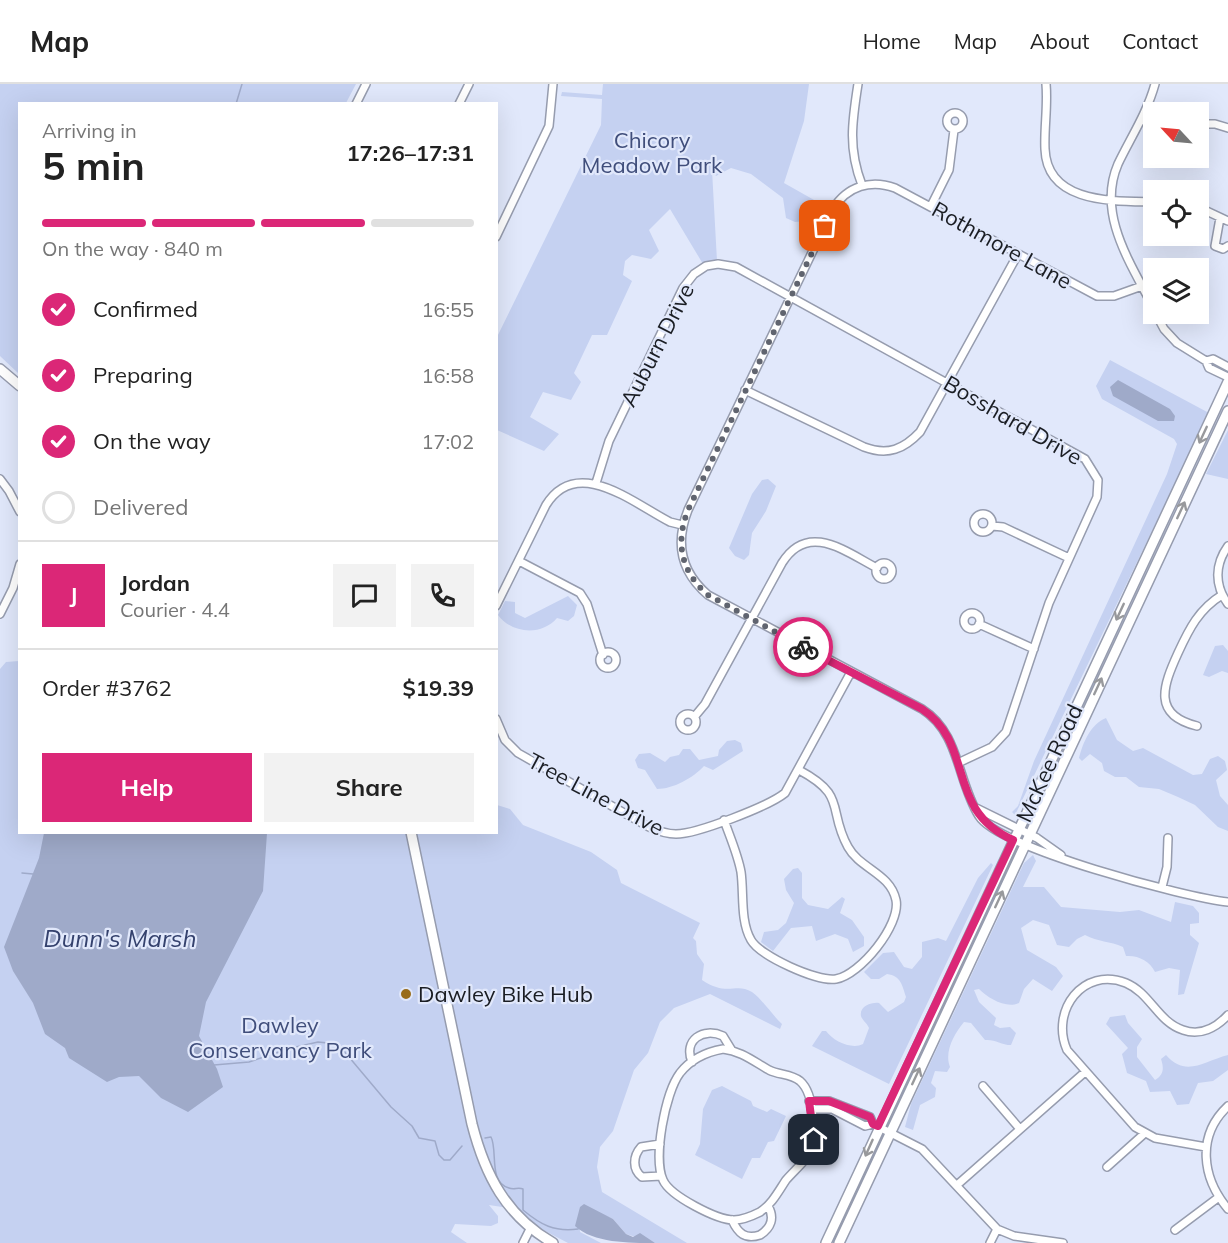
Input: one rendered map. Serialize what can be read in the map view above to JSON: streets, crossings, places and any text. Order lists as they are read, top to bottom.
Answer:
{
  "streets": {
    "main road": ["McKee Road"],
    "street": [
      "Rothmore Lane",
      "Auburn Drive",
      "Bosshard Drive",
      "Tree Line Drive"
    ]
  },
  "crossings": [
    ["Auburn Drive", "Bosshard Drive"]
  ],
  "water": ["Dunn's Marsh"],
  "parks": ["Chicory Meadow Park", "Dawley Conservancy Park"],
  "places": ["Dawley Bike Hub"],
  "north": "top left",
  "page": {
    "header": "Map",
    "nav": [
      "Home",
      "Map",
      "About",
      "Contact"
    ],
    "heading": ["5 min", "Arriving in", "17:26–17:31"],
    "panel": [
      "Jordan",
      "Courier · 4.4",
      "Order #3762",
      "$19.39"
    ],
    "bar": "On the way · 840 m",
    "list": [
      ["Confirmed", "16:55"],
      ["Preparing", "16:58"],
      ["On the way", "17:02"],
      "Delivered"
    ],
    "round": "J",
    "buttons": ["Help", "Share"]
  }
}
